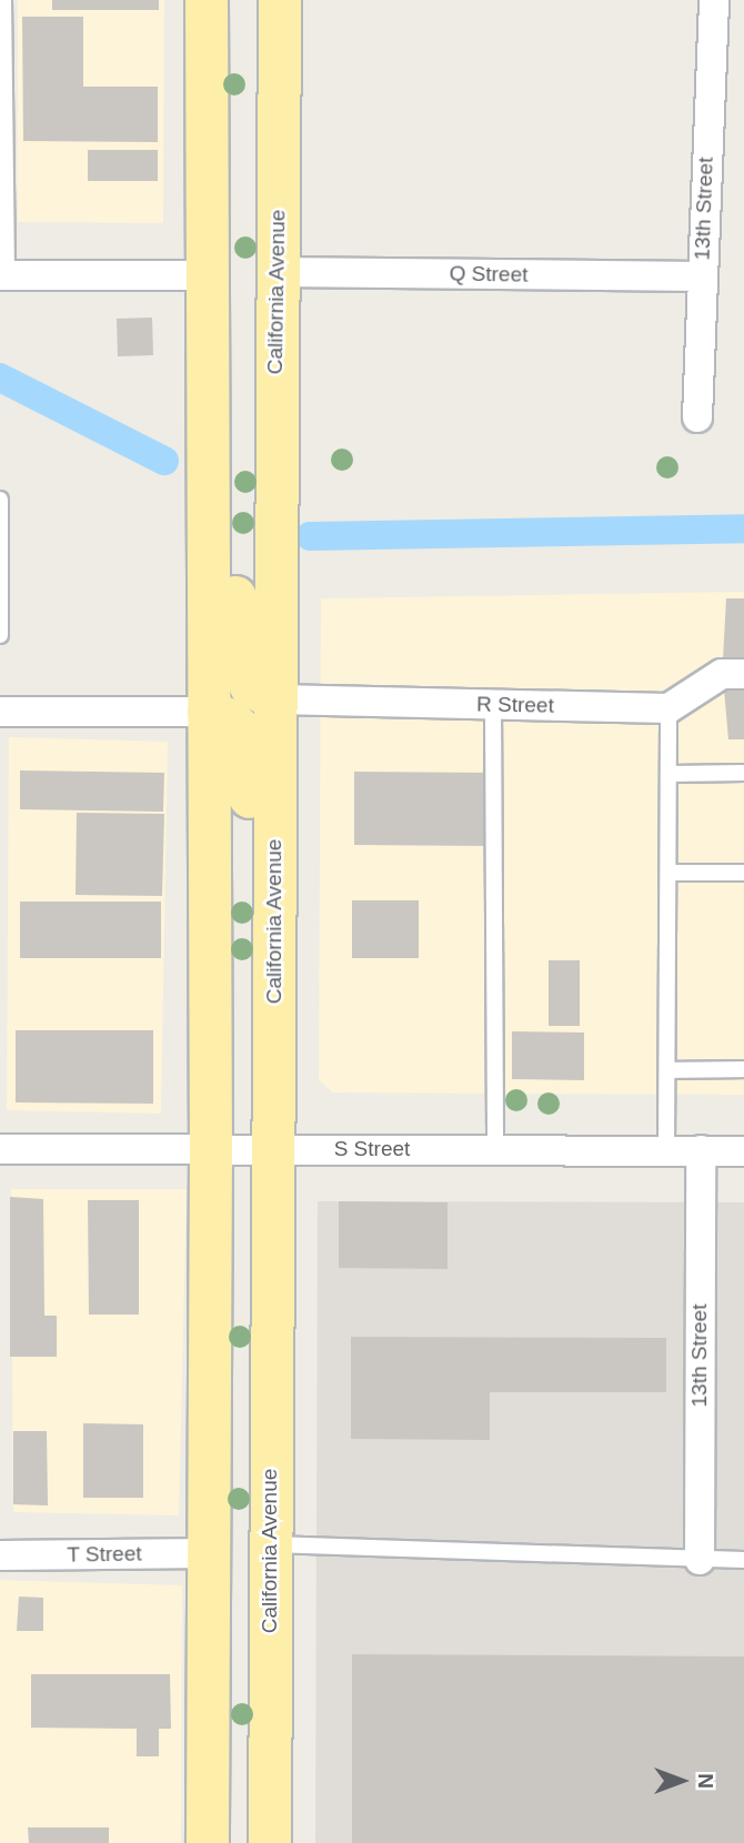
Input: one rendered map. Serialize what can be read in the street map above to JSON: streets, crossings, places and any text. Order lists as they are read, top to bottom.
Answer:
{
  "streets": {
    "main road": ["California Avenue"],
    "street": [
      "13th Street",
      "Q Street",
      "R Street",
      "S Street",
      "T Street"
    ]
  },
  "crossings": [
    ["13th Street", "Q Street"],
    ["13th Street", "S Street"],
    ["Q Street", "California Avenue"],
    ["California Avenue", "R Street"],
    ["California Avenue", "S Street"]
  ],
  "north": "right"
}
